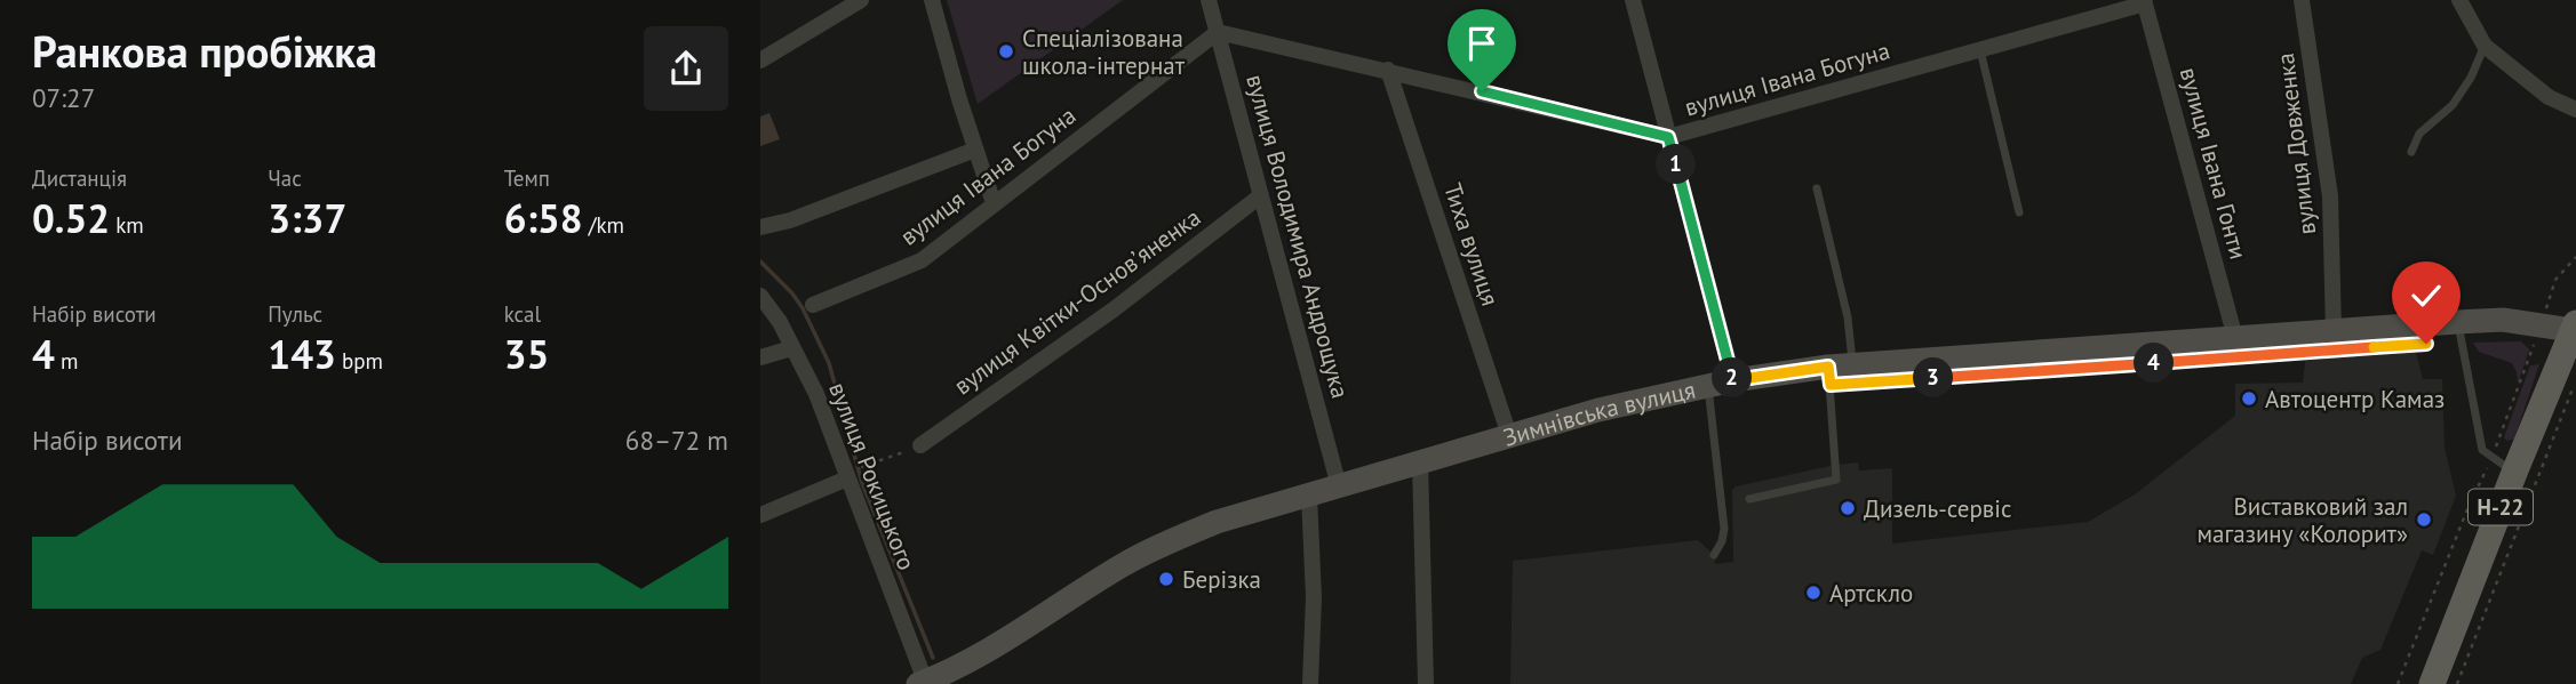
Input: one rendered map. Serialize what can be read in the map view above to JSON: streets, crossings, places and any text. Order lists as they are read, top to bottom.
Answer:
{
  "streets": {
    "main road": ["Зимнівська вулиця", "Н-22"],
    "street": [
      "вулиця Івана Богуна",
      "вулиця Довженка",
      "вулиця Івана Гонти",
      "вулиця Володимира Андрощука",
      "Тиха вулиця",
      "вулиця Квітки-Основʼяненка",
      "вулиця Рокицького"
    ]
  },
  "crossings": [
    ["вулиця Івана Богуна", "вулиця Івана Гонти"],
    ["вулиця Івана Богуна", "вулиця Володимира Андрощука"],
    ["вулиця Івана Богуна", "Тиха вулиця"],
    ["вулиця Довженка", "Зимнівська вулиця"],
    ["вулиця Івана Гонти", "Зимнівська вулиця"],
    ["вулиця Володимира Андрощука", "вулиця Квітки-Основʼяненка"],
    ["вулиця Володимира Андрощука", "Зимнівська вулиця"],
    ["Тиха вулиця", "Зимнівська вулиця"],
    ["Зимнівська вулиця", "вулиця Рокицького"],
    ["Зимнівська вулиця", "Н-22"]
  ],
  "places": [
    "Спеціалізована школа-інтернат",
    "Автоцентр Камаз",
    "Дизель-сервіс",
    "Виставковий зал магазину «Колорит»",
    "Берізка",
    "Артскло"
  ],
  "page": {
    "heading": ["Ранкова пробіжка", "07:27"],
    "stats": [
      ["Дистанція", "0.52 km"],
      ["Час", "3:37"],
      ["Темп", "6:58 /km"],
      ["Набір висоти", "4 m"],
      ["Пульс", "143 bpm"],
      ["kcal", "35"]
    ],
    "pins": [
      "1",
      "4",
      "2",
      "3"
    ],
    "chart": ["Набір висоти", "68–72 m"]
  }
}
